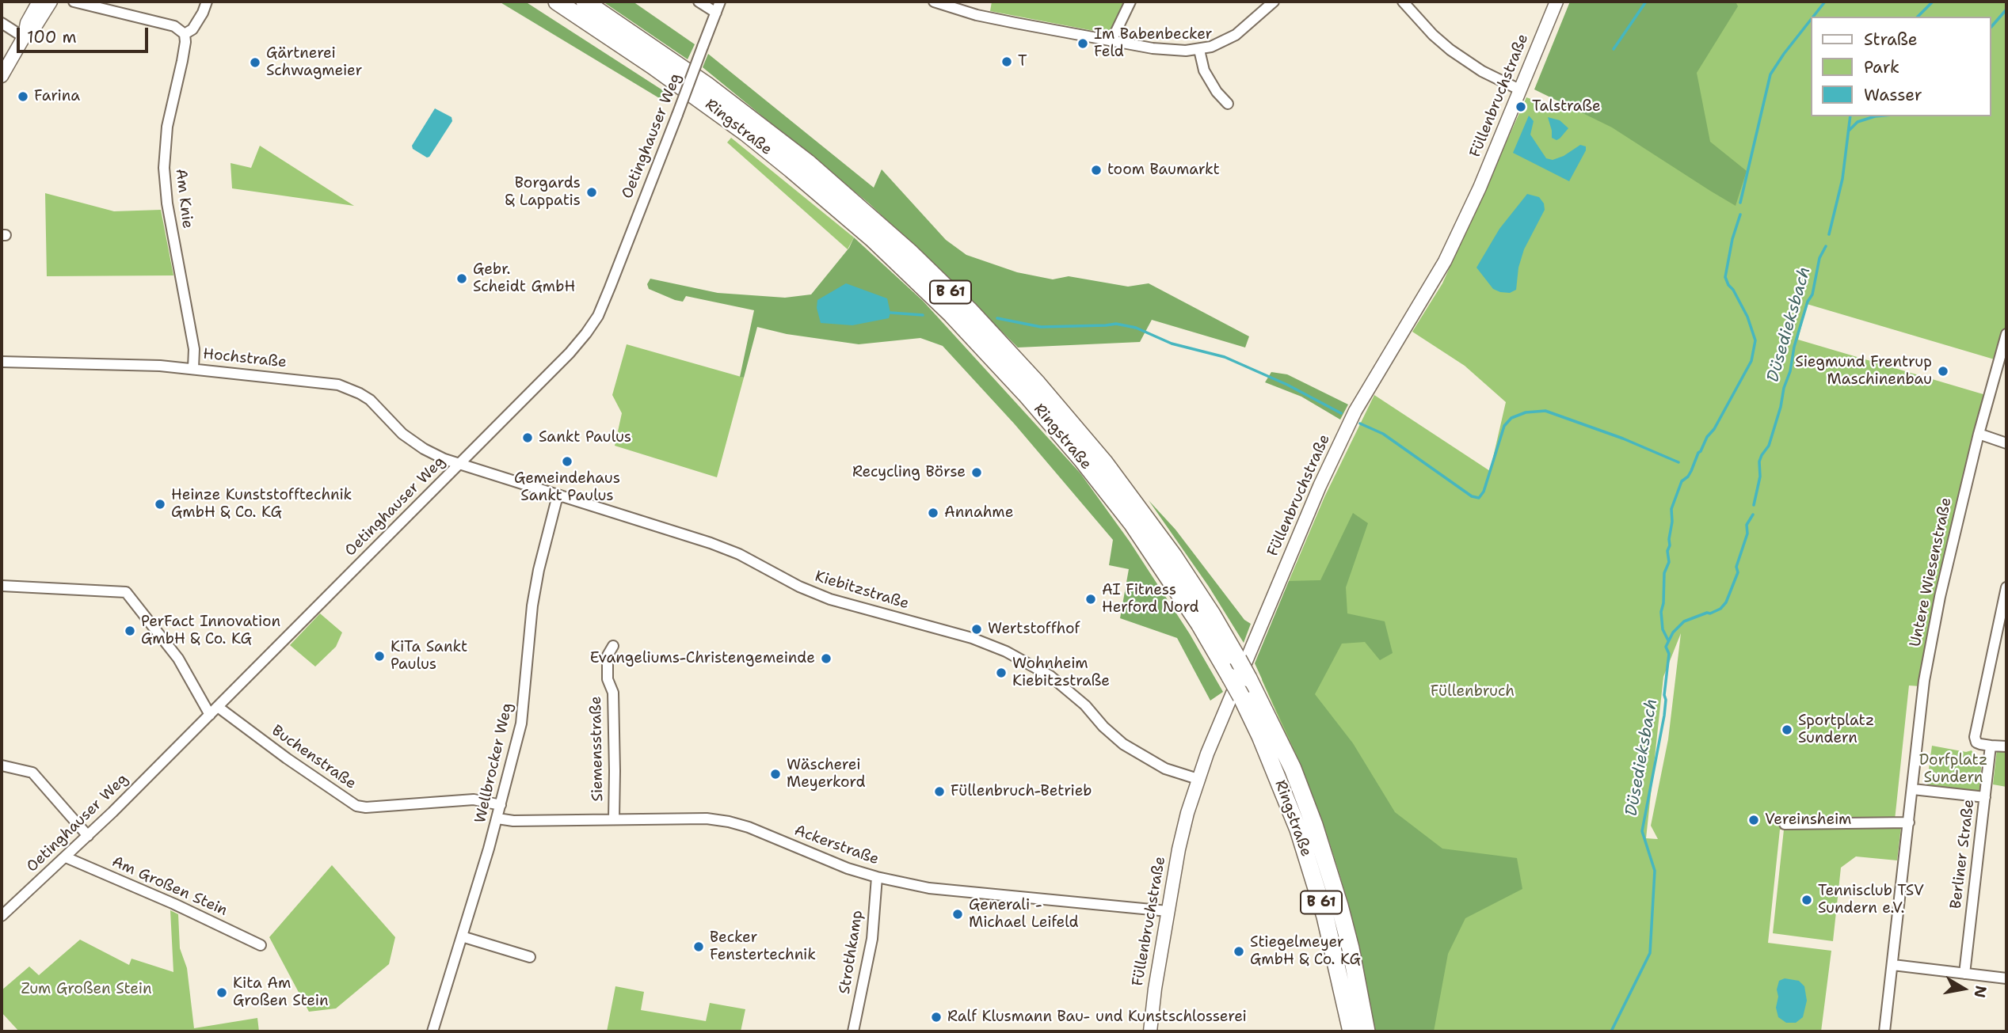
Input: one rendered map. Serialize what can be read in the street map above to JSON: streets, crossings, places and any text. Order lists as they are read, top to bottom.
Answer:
{
  "streets": {
    "highway": ["Ringstraße", "B 61"],
    "street": [
      "Füllenbruchstraße",
      "Oetinghauser Weg",
      "Am Knie",
      "Hochstraße",
      "Untere Wiesenstraße",
      "Kiebitzstraße",
      "Siemensstraße",
      "Buchenstraße",
      "Wellbrocker Weg",
      "Ackerstraße",
      "Berliner Straße",
      "Am Großen Stein",
      "Strothkamp"
    ]
  },
  "crossings": [
    ["Füllenbruchstraße", "Kiebitzstraße"],
    ["Füllenbruchstraße", "Ackerstraße"],
    ["Oetinghauser Weg", "Hochstraße"],
    ["Oetinghauser Weg", "Kiebitzstraße"],
    ["Oetinghauser Weg", "Buchenstraße"],
    ["Oetinghauser Weg", "Am Großen Stein"],
    ["Am Knie", "Hochstraße"],
    ["Hochstraße", "Kiebitzstraße"],
    ["Kiebitzstraße", "Wellbrocker Weg"],
    ["Siemensstraße", "Ackerstraße"],
    ["Buchenstraße", "Wellbrocker Weg"],
    ["Wellbrocker Weg", "Ackerstraße"],
    ["Ackerstraße", "Strothkamp"]
  ],
  "water": ["Düsedieksbach"],
  "parks": ["Füllenbruch", "Dorfplatz Sundern", "Zum Großen Stein"],
  "places": [
    "Im Babenbecker Feld",
    "T",
    "Gärtnerei Schwagmeier",
    "Farina",
    "Talstraße",
    "toom Baumarkt",
    "Borgards & Lappatis",
    "Gebr. Scheidt GmbH",
    "Siegmund Frentrup Maschinenbau",
    "Sankt Paulus",
    "Gemeindehaus Sankt Paulus",
    "Recycling Börse",
    "Heinze Kunststofftechnik GmbH & Co. KG",
    "Annahme",
    "AI Fitness Herford Nord",
    "Wertstoffhof",
    "PerFact Innovation GmbH & Co. KG",
    "KiTa Sankt Paulus",
    "Evangeliums-Christengemeinde",
    "Wohnheim Kiebitzstraße",
    "Sportplatz Sundern",
    "Wäscherei Meyerkord",
    "Füllenbruch-Betrieb",
    "Vereinsheim",
    "Tennisclub TSV Sundern e.V.",
    "Generali - Michael Leifeld",
    "Becker Fenstertechnik",
    "Stiegelmeyer GmbH & Co. KG",
    "Kita Am Großen Stein",
    "Ralf Klusmann Bau- und Kunstschlosserei"
  ],
  "legend": ["Straße", "Park", "Wasser"],
  "scale_bar": "100 m",
  "north": "right"
}
